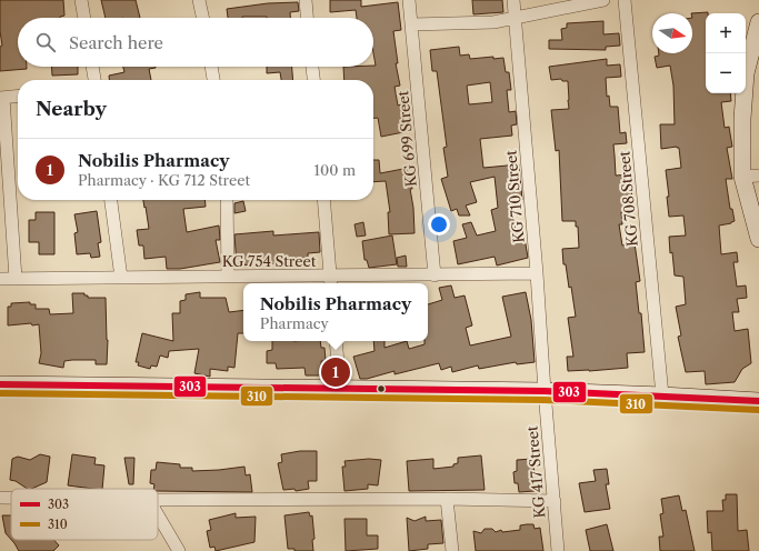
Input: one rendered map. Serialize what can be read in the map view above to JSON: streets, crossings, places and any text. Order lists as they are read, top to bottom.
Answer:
{
  "streets": {
    "street": [
      "KG 699 Street",
      "KG 710 Street",
      "KG 708 Street",
      "KG 754 Street",
      "KG 417 Street"
    ]
  },
  "crossings": [
    ["KG 699 Street", "KG 754 Street"],
    ["KG 710 Street", "KG 754 Street"],
    ["KG 710 Street", "KG 417 Street"]
  ],
  "lines": ["transit line 303", "transit line 310"],
  "legend": ["303", "310"],
  "north": "right",
  "page": {
    "map_buttons": ["+", "−"],
    "search": "Search here",
    "heading": "Nearby",
    "list": [
      {
        "mark": "1",
        "name": "Nobilis Pharmacy",
        "note": "Pharmacy · KG 712 Street",
        "value": "100 m"
      }
    ],
    "popup": ["Nobilis Pharmacy", "Pharmacy"],
    "pins": "1"
  }
}
